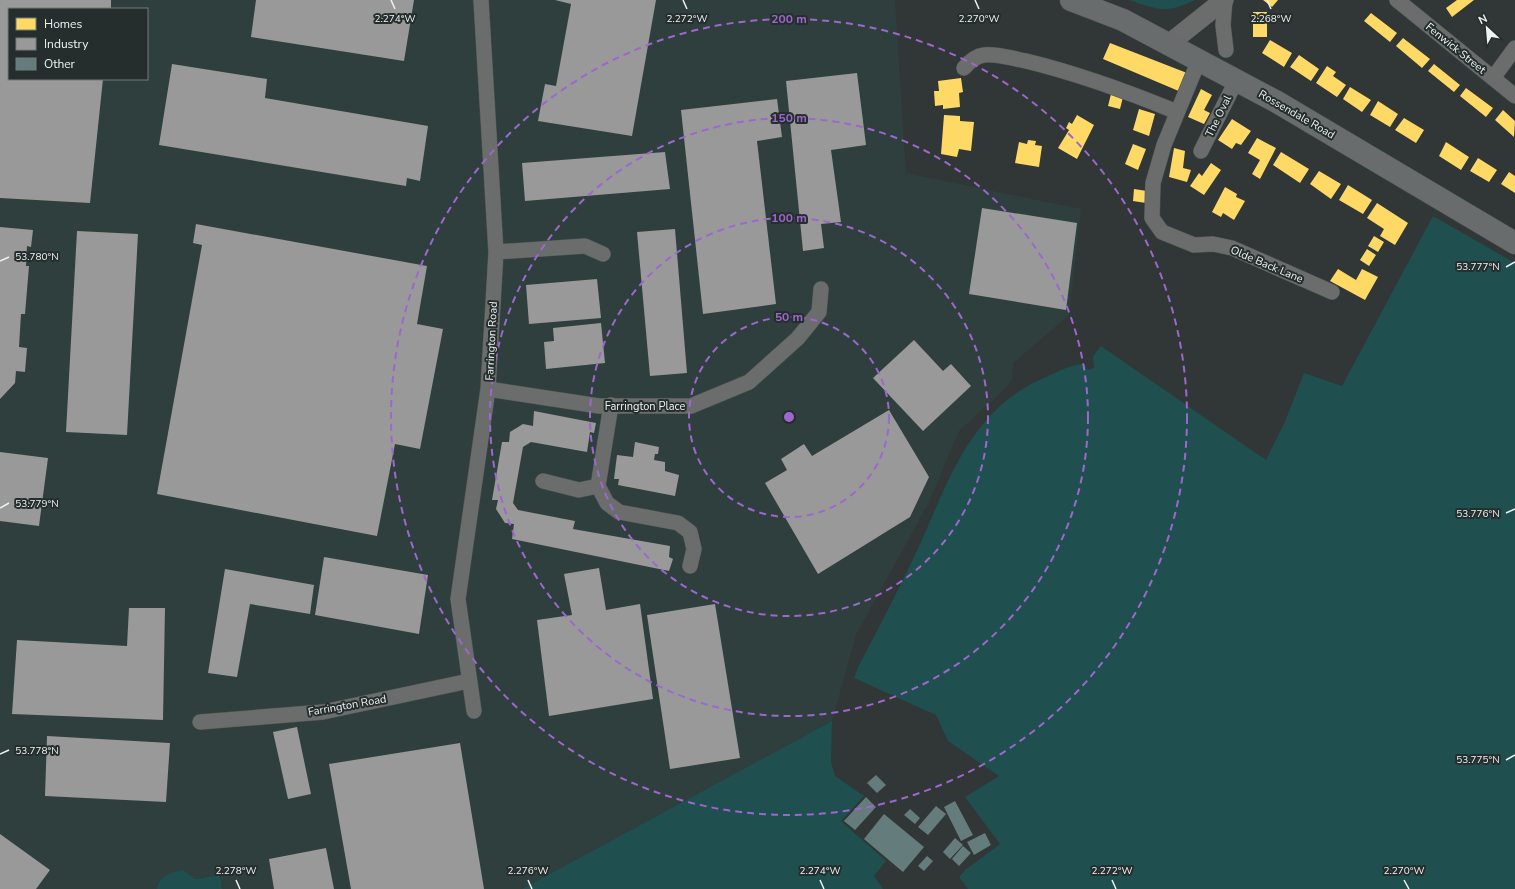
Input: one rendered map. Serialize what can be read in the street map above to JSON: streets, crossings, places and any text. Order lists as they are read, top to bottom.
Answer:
{
  "streets": {
    "highway": ["Rossendale Road"],
    "street": [
      "Fenwick Street",
      "The Oval",
      "Olde Back Lane",
      "Farrington Road",
      "Farrington Place"
    ]
  },
  "crossings": [
    ["Rossendale Road", "The Oval"],
    ["Rossendale Road", "Olde Back Lane"],
    ["Farrington Road", "Farrington Place"]
  ],
  "legend": ["Homes", "Industry", "Other"],
  "north": "top left",
  "coordinates": [
    "2.274°W",
    "2.272°W",
    "2.270°W",
    "2.268°W",
    "53.780°N",
    "53.777°N",
    "53.779°N",
    "53.776°N",
    "53.778°N",
    "53.775°N",
    "2.278°W",
    "2.276°W"
  ],
  "rings": [
    "200 m",
    "150 m",
    "100 m",
    "50 m"
  ]
}
